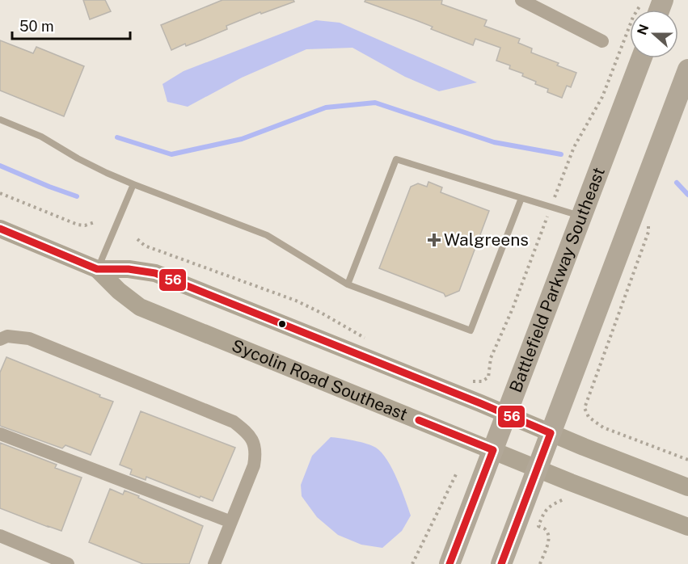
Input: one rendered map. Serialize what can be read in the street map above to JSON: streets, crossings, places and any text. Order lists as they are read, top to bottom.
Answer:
{
  "streets": {
    "main road": ["Battlefield Parkway Southeast", "Sycolin Road Southeast"]
  },
  "crossings": [
    ["Battlefield Parkway Southeast", "Sycolin Road Southeast"]
  ],
  "places": {
    "health": ["Walgreens"]
  },
  "lines": ["transit line 56"],
  "scale_bar": "50 m",
  "north": "left"
}
